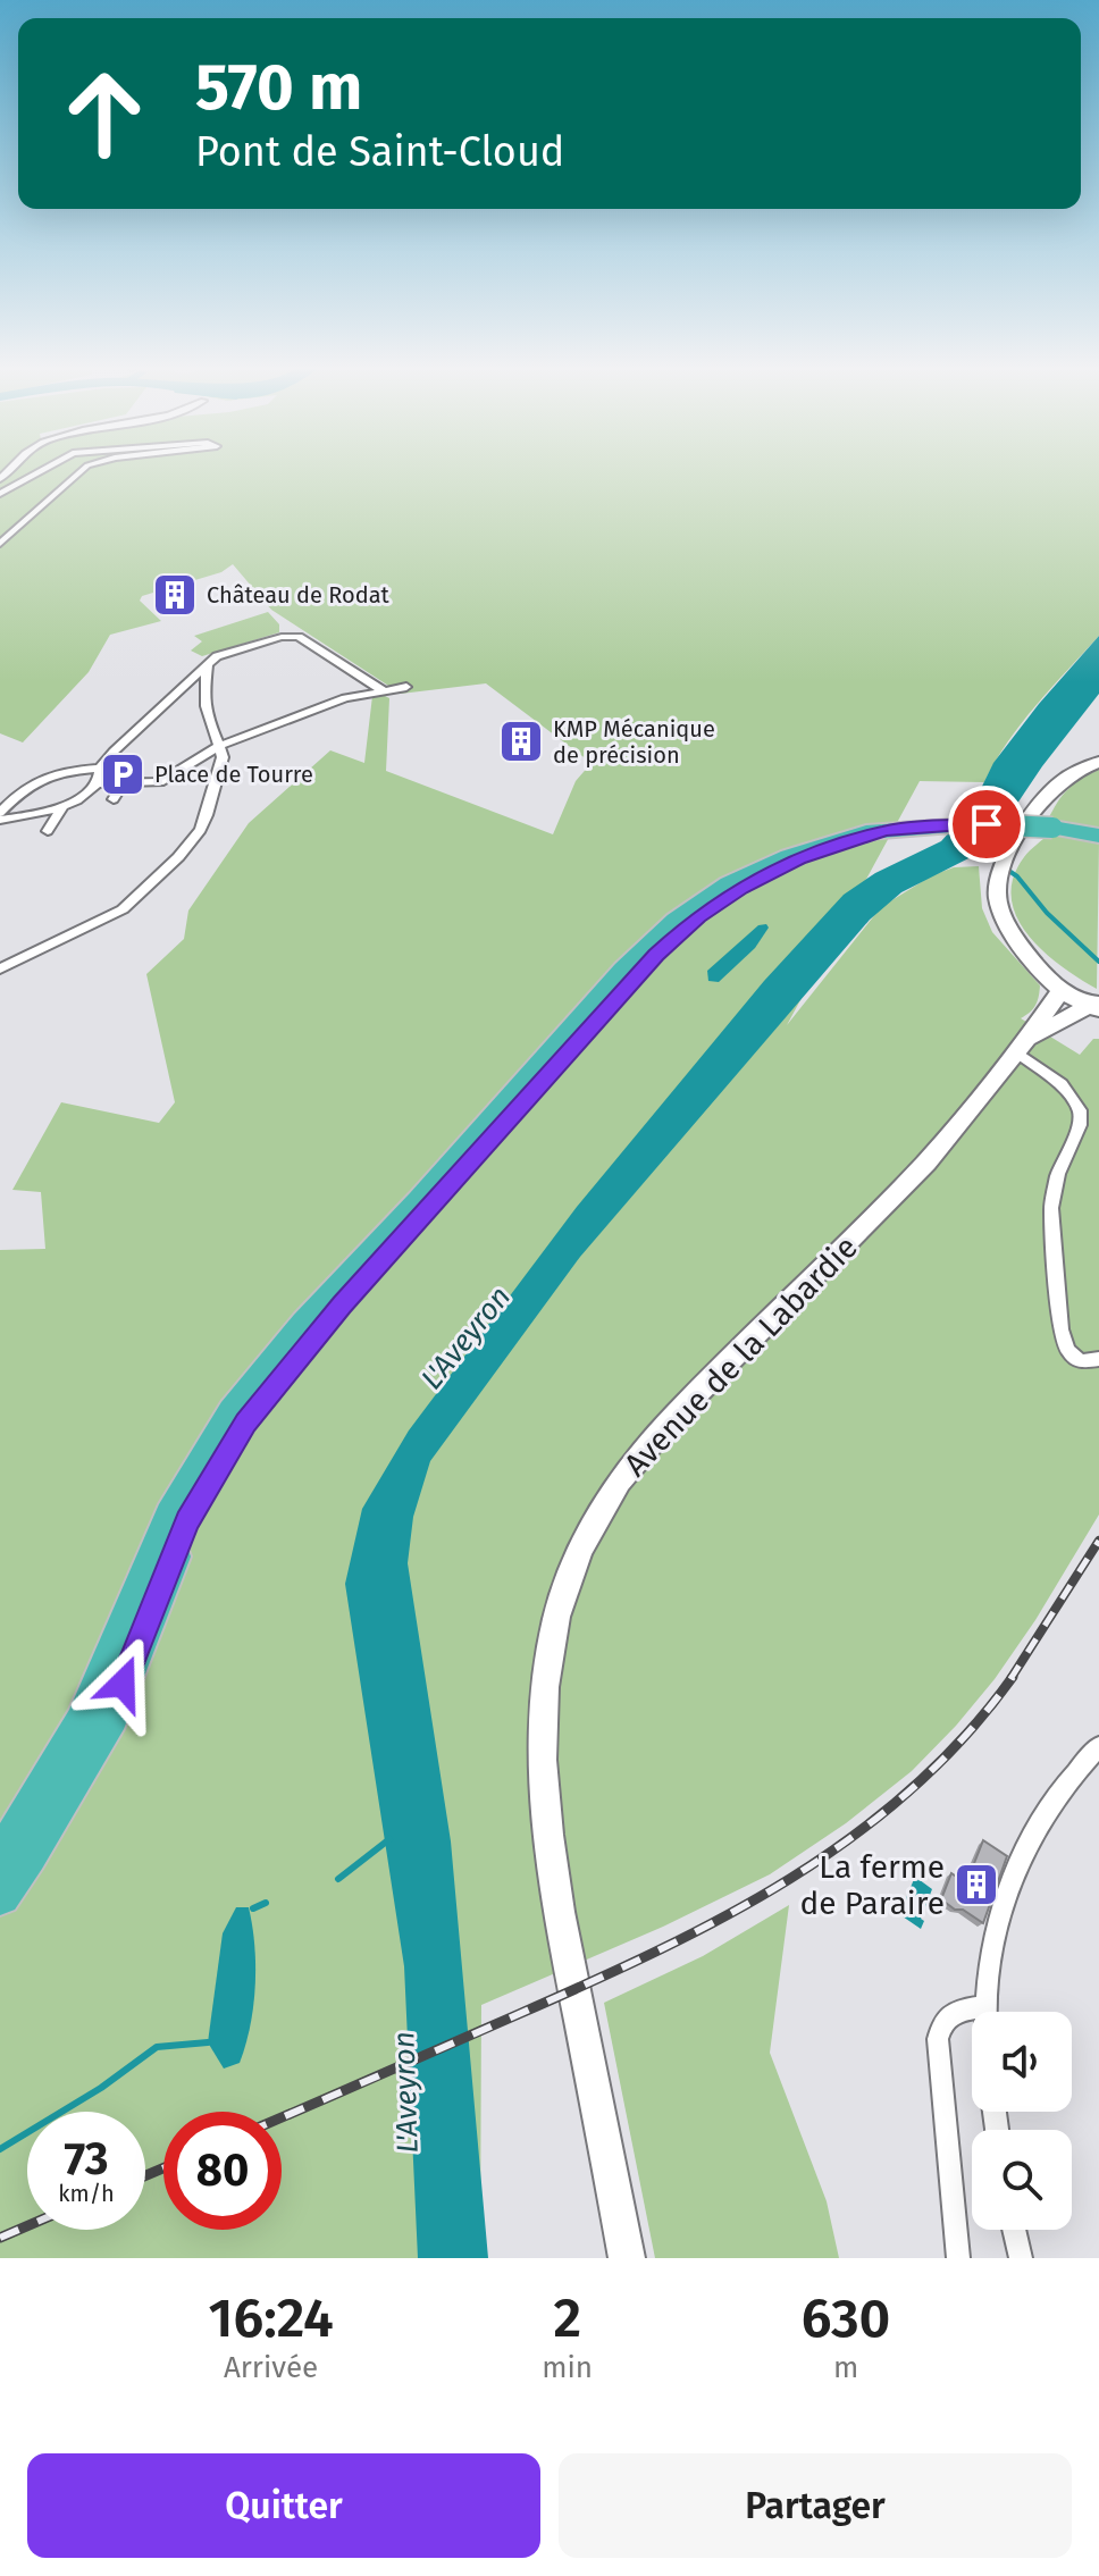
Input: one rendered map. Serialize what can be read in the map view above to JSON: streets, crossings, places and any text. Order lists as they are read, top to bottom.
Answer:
{
  "streets": {
    "street": ["Avenue de la Labardie"]
  },
  "water": ["L'Aveyron"],
  "places": {
    "building": ["Château de Rodat", "KMP Mécanique de précision", "La ferme de Paraire"],
    "parking": ["Place de Tourre"]
  },
  "page": {
    "turn": ["570 m", "Pont de Saint-Cloud"],
    "speed": "73 km/h",
    "limit": "80",
    "eta": [
      "16:24",
      "Arrivée",
      "2",
      "min",
      "630",
      "m"
    ],
    "buttons": ["Quitter", "Partager"]
  }
}
